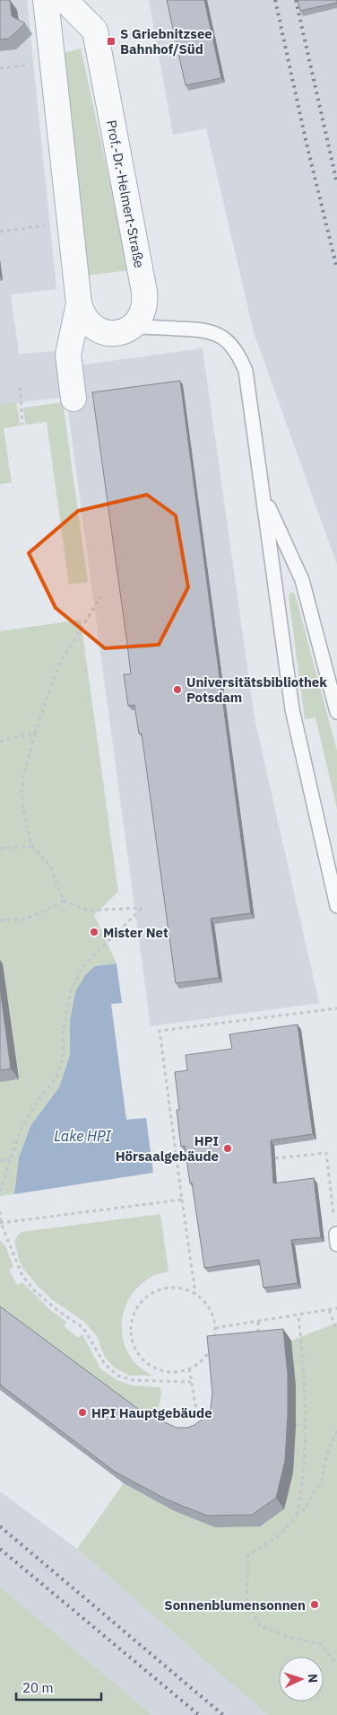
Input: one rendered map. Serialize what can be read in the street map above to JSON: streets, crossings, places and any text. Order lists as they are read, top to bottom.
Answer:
{
  "streets": {
    "street": ["Prof.-Dr.-Helmert-Straße"]
  },
  "water": ["Lake HPI"],
  "places": {
    "transit": ["S Griebnitzsee Bahnhof/Süd"],
    "other": [
      "Universitätsbibliothek Potsdam",
      "Mister Net",
      "HPI Hörsaalgebäude",
      "HPI Hauptgebäude",
      "Sonnenblumensonnen"
    ]
  },
  "scale_bar": "20 m",
  "north": "right"
}
